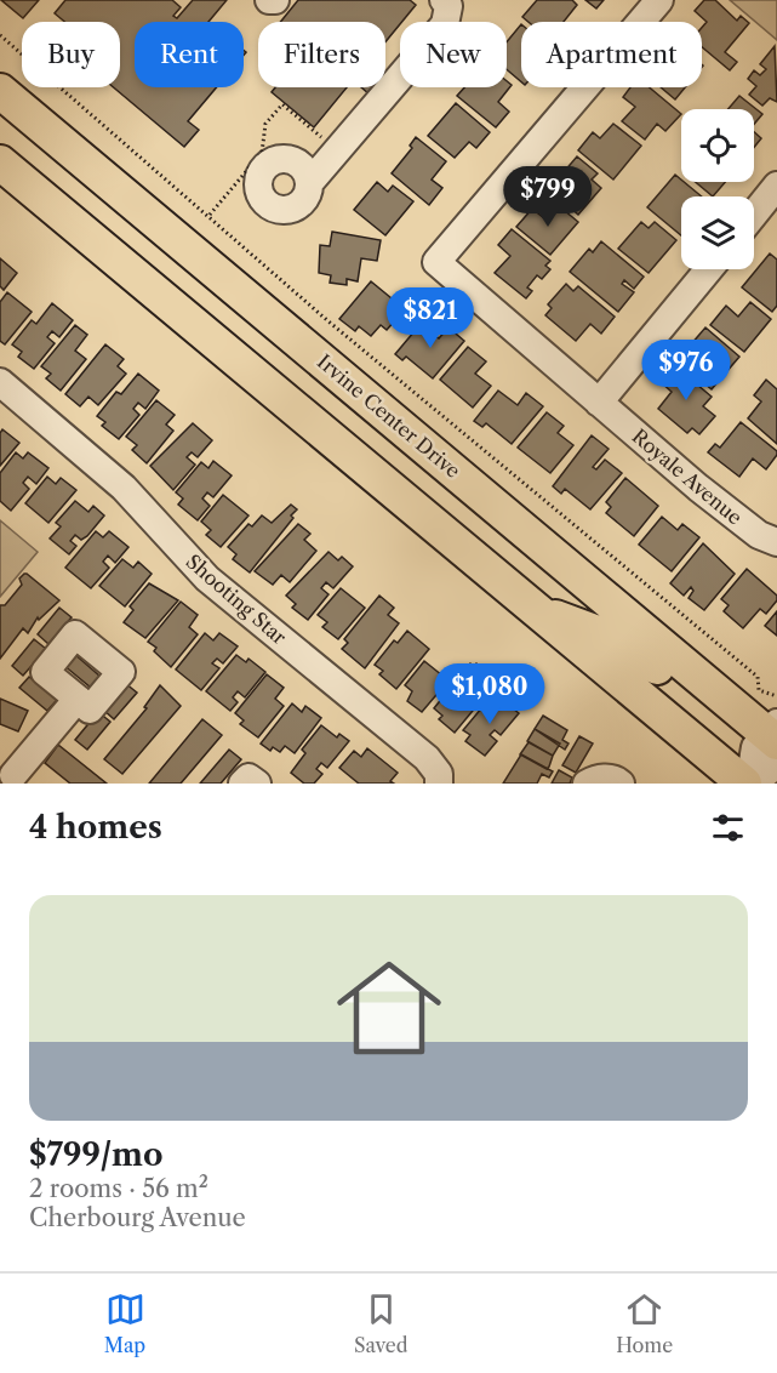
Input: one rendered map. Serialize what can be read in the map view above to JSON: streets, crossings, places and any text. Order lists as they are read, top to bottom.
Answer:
{
  "streets": {
    "main road": ["Irvine Center Drive"],
    "street": ["Royale Avenue", "Shooting Star"]
  },
  "page": {
    "chip": [
      "Buy",
      "Rent",
      "Filters",
      "New",
      "Apartment"
    ],
    "price": [
      "$799",
      "$821",
      "$976",
      "$1,080"
    ],
    "heading": "4 homes",
    "list": [
      {
        "name": "$799/mo",
        "note": "2 rooms · 56 m² · Cherbourg Avenue"
      }
    ],
    "tabs": ["Map", "Saved", "Home"]
  }
}
